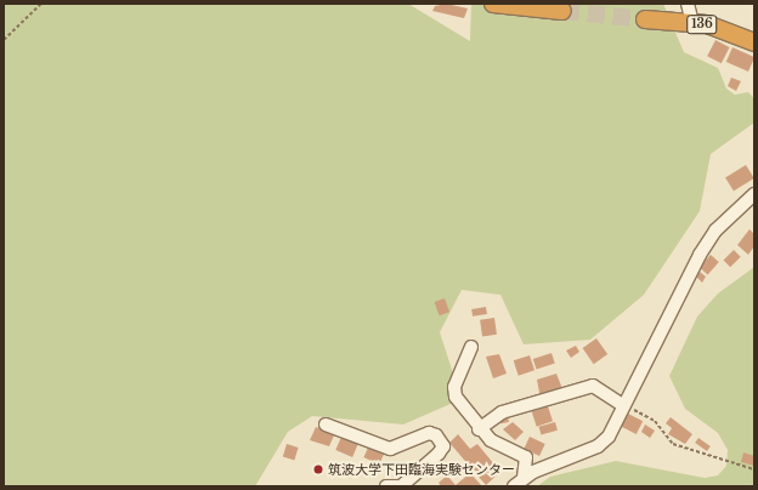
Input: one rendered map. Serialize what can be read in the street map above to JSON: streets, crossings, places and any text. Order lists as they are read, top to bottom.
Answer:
{
  "streets": {
    "highway": ["136"]
  },
  "places": ["筑波大学下田臨海実験センター"]
}
